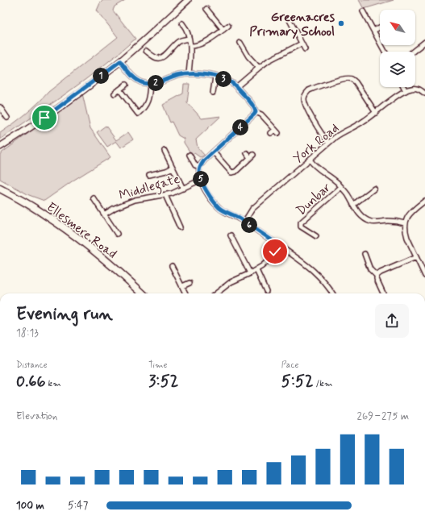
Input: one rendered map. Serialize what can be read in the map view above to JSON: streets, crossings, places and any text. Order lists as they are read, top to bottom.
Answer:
{
  "streets": {
    "main road": ["Ellesmere Road"],
    "street": ["York Road", "Middlegate", "Dunbar"]
  },
  "places": ["Greenacres Primary School"],
  "north": "top left",
  "page": {
    "pins": [
      "1",
      "3",
      "2",
      "4",
      "5",
      "6"
    ],
    "heading": ["Evening run", "18:13"],
    "stats": [
      ["Distance", "0.66 km"],
      ["Time", "3:52"],
      ["Pace", "5:52 /km"]
    ],
    "chart": ["Elevation", "269–275 m"],
    "list": [
      {
        "name": "100 m",
        "note": "5:47"
      }
    ]
  }
}
